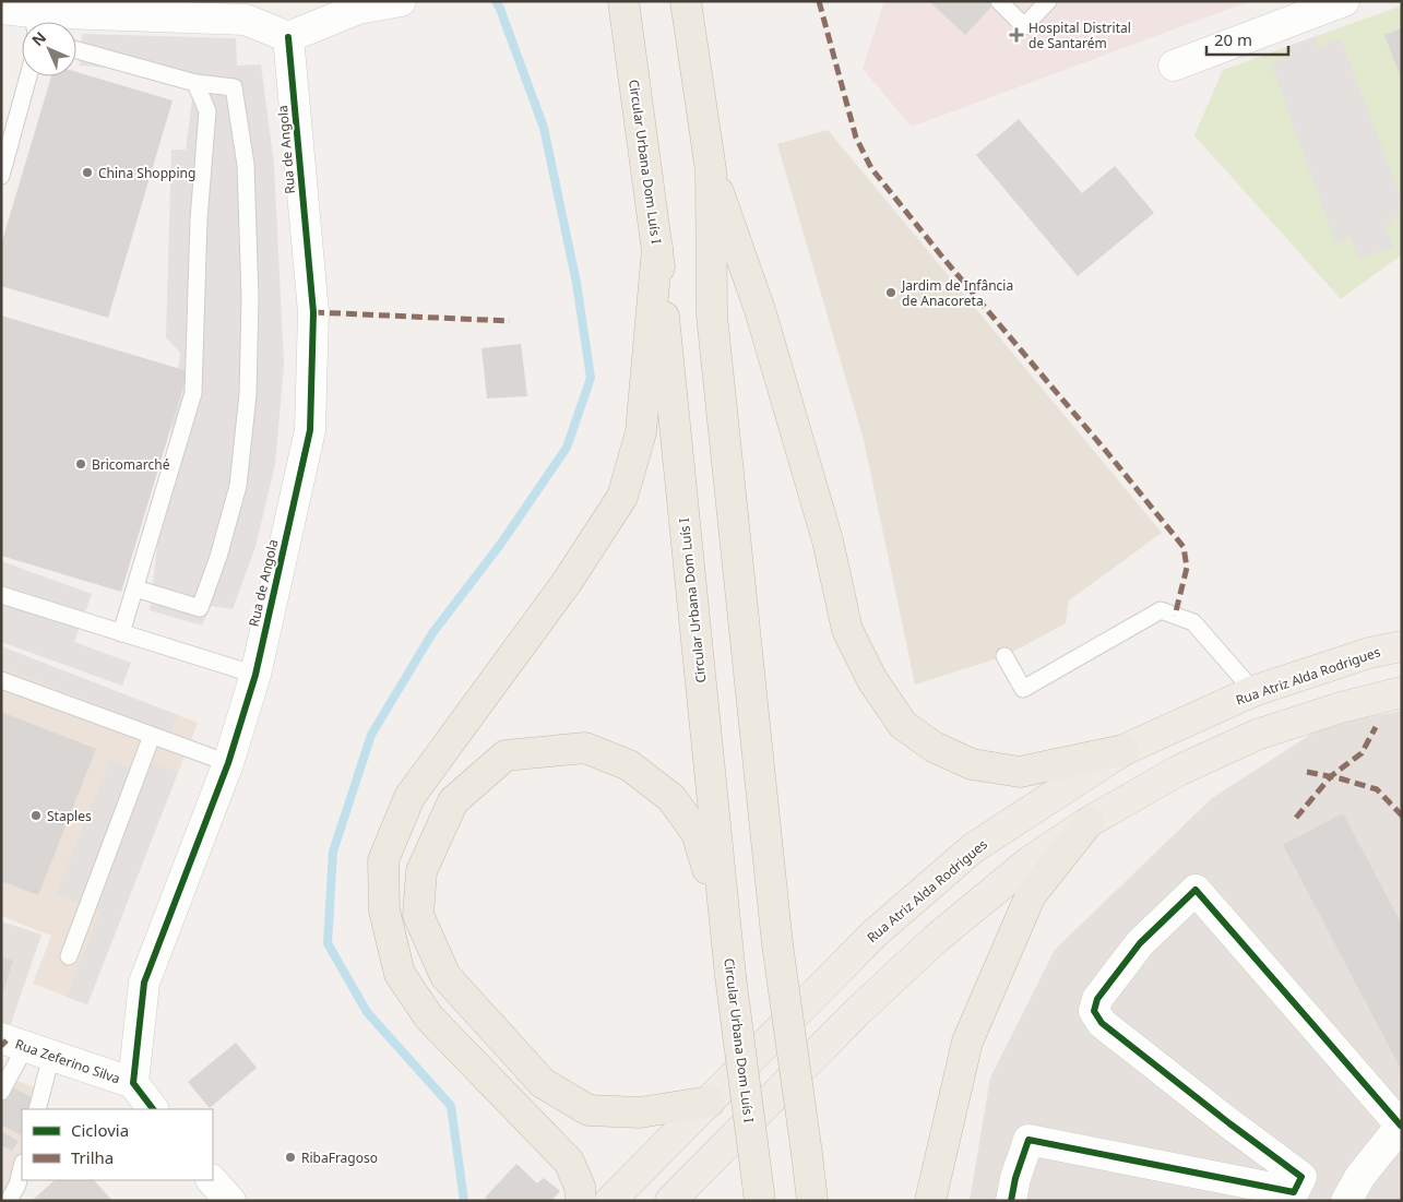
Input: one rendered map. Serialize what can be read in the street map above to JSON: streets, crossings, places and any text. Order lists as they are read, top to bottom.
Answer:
{
  "streets": {
    "highway": ["Circular Urbana Dom Luís I"],
    "main road": ["Rua Atriz Alda Rodrigues"],
    "street": ["Rua de Angola", "Rua Zeferino Silva"]
  },
  "crossings": [
    ["Rua de Angola", "Rua Zeferino Silva"]
  ],
  "places": {
    "health": ["Hospital Distrital de Santarém"],
    "other": [
      "China Shopping",
      "Jardim de Infância de Anacoreta",
      "Bricomarché",
      "Staples",
      "RibaFragoso"
    ]
  },
  "legend": ["Ciclovia", "Trilha"],
  "scale_bar": "20 m",
  "north": "top left"
}
